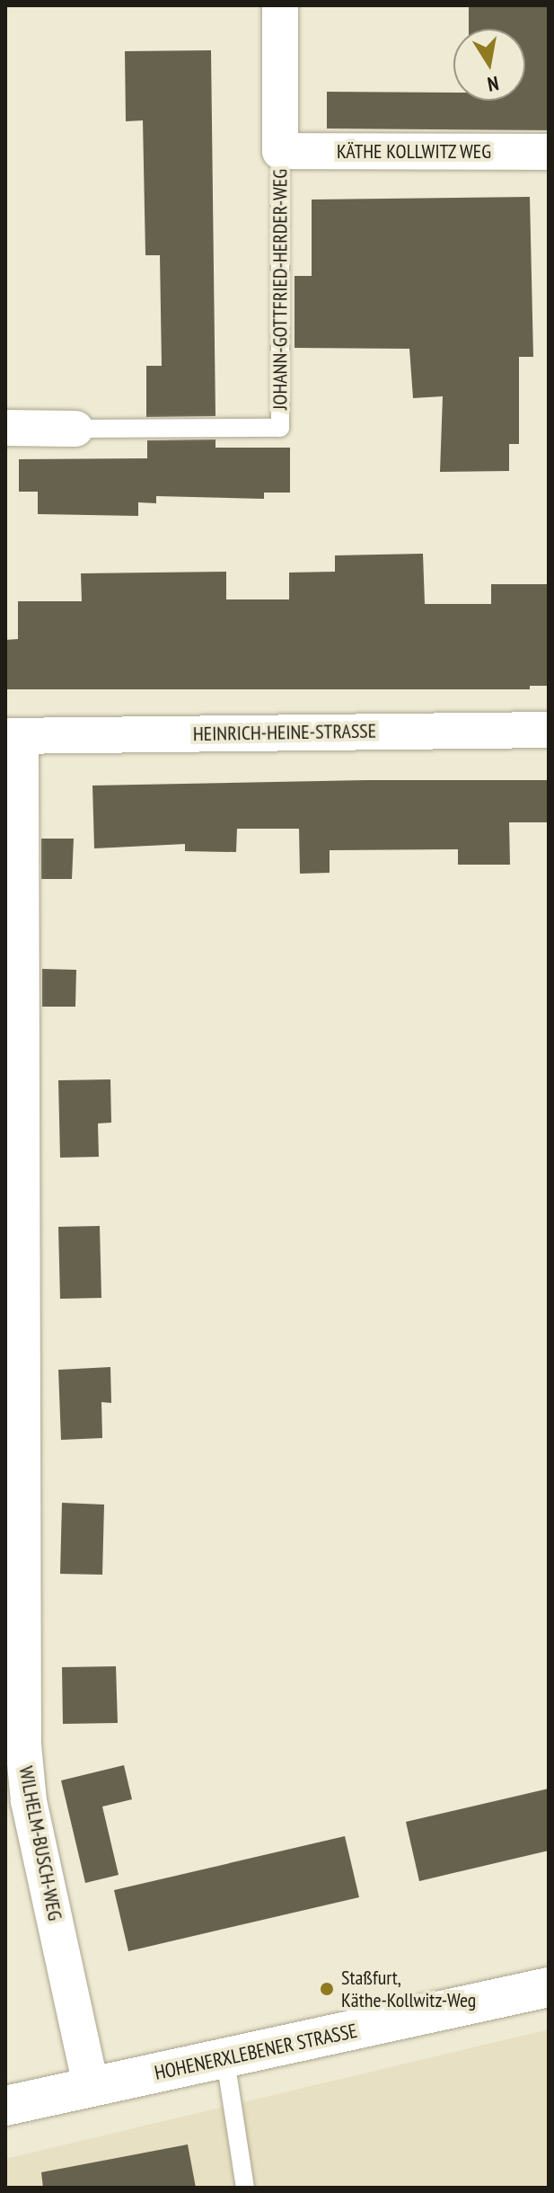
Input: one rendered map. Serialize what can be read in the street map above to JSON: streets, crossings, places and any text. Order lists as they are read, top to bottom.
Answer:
{
  "streets": {
    "main road": ["HOHENERXLEBENER STRASSE"],
    "street": [
      "KÄTHE KOLLWITZ WEG",
      "JOHANN-GOTTFRIED-HERDER-WEG",
      "HEINRICH-HEINE-STRASSE",
      "WILHELM-BUSCH-WEG"
    ]
  },
  "crossings": [
    ["KÄTHE KOLLWITZ WEG", "JOHANN-GOTTFRIED-HERDER-WEG"],
    ["HEINRICH-HEINE-STRASSE", "WILHELM-BUSCH-WEG"],
    ["WILHELM-BUSCH-WEG", "HOHENERXLEBENER STRASSE"]
  ],
  "places": ["Staßfurt, Käthe-Kollwitz-Weg"],
  "north": "bottom"
}
